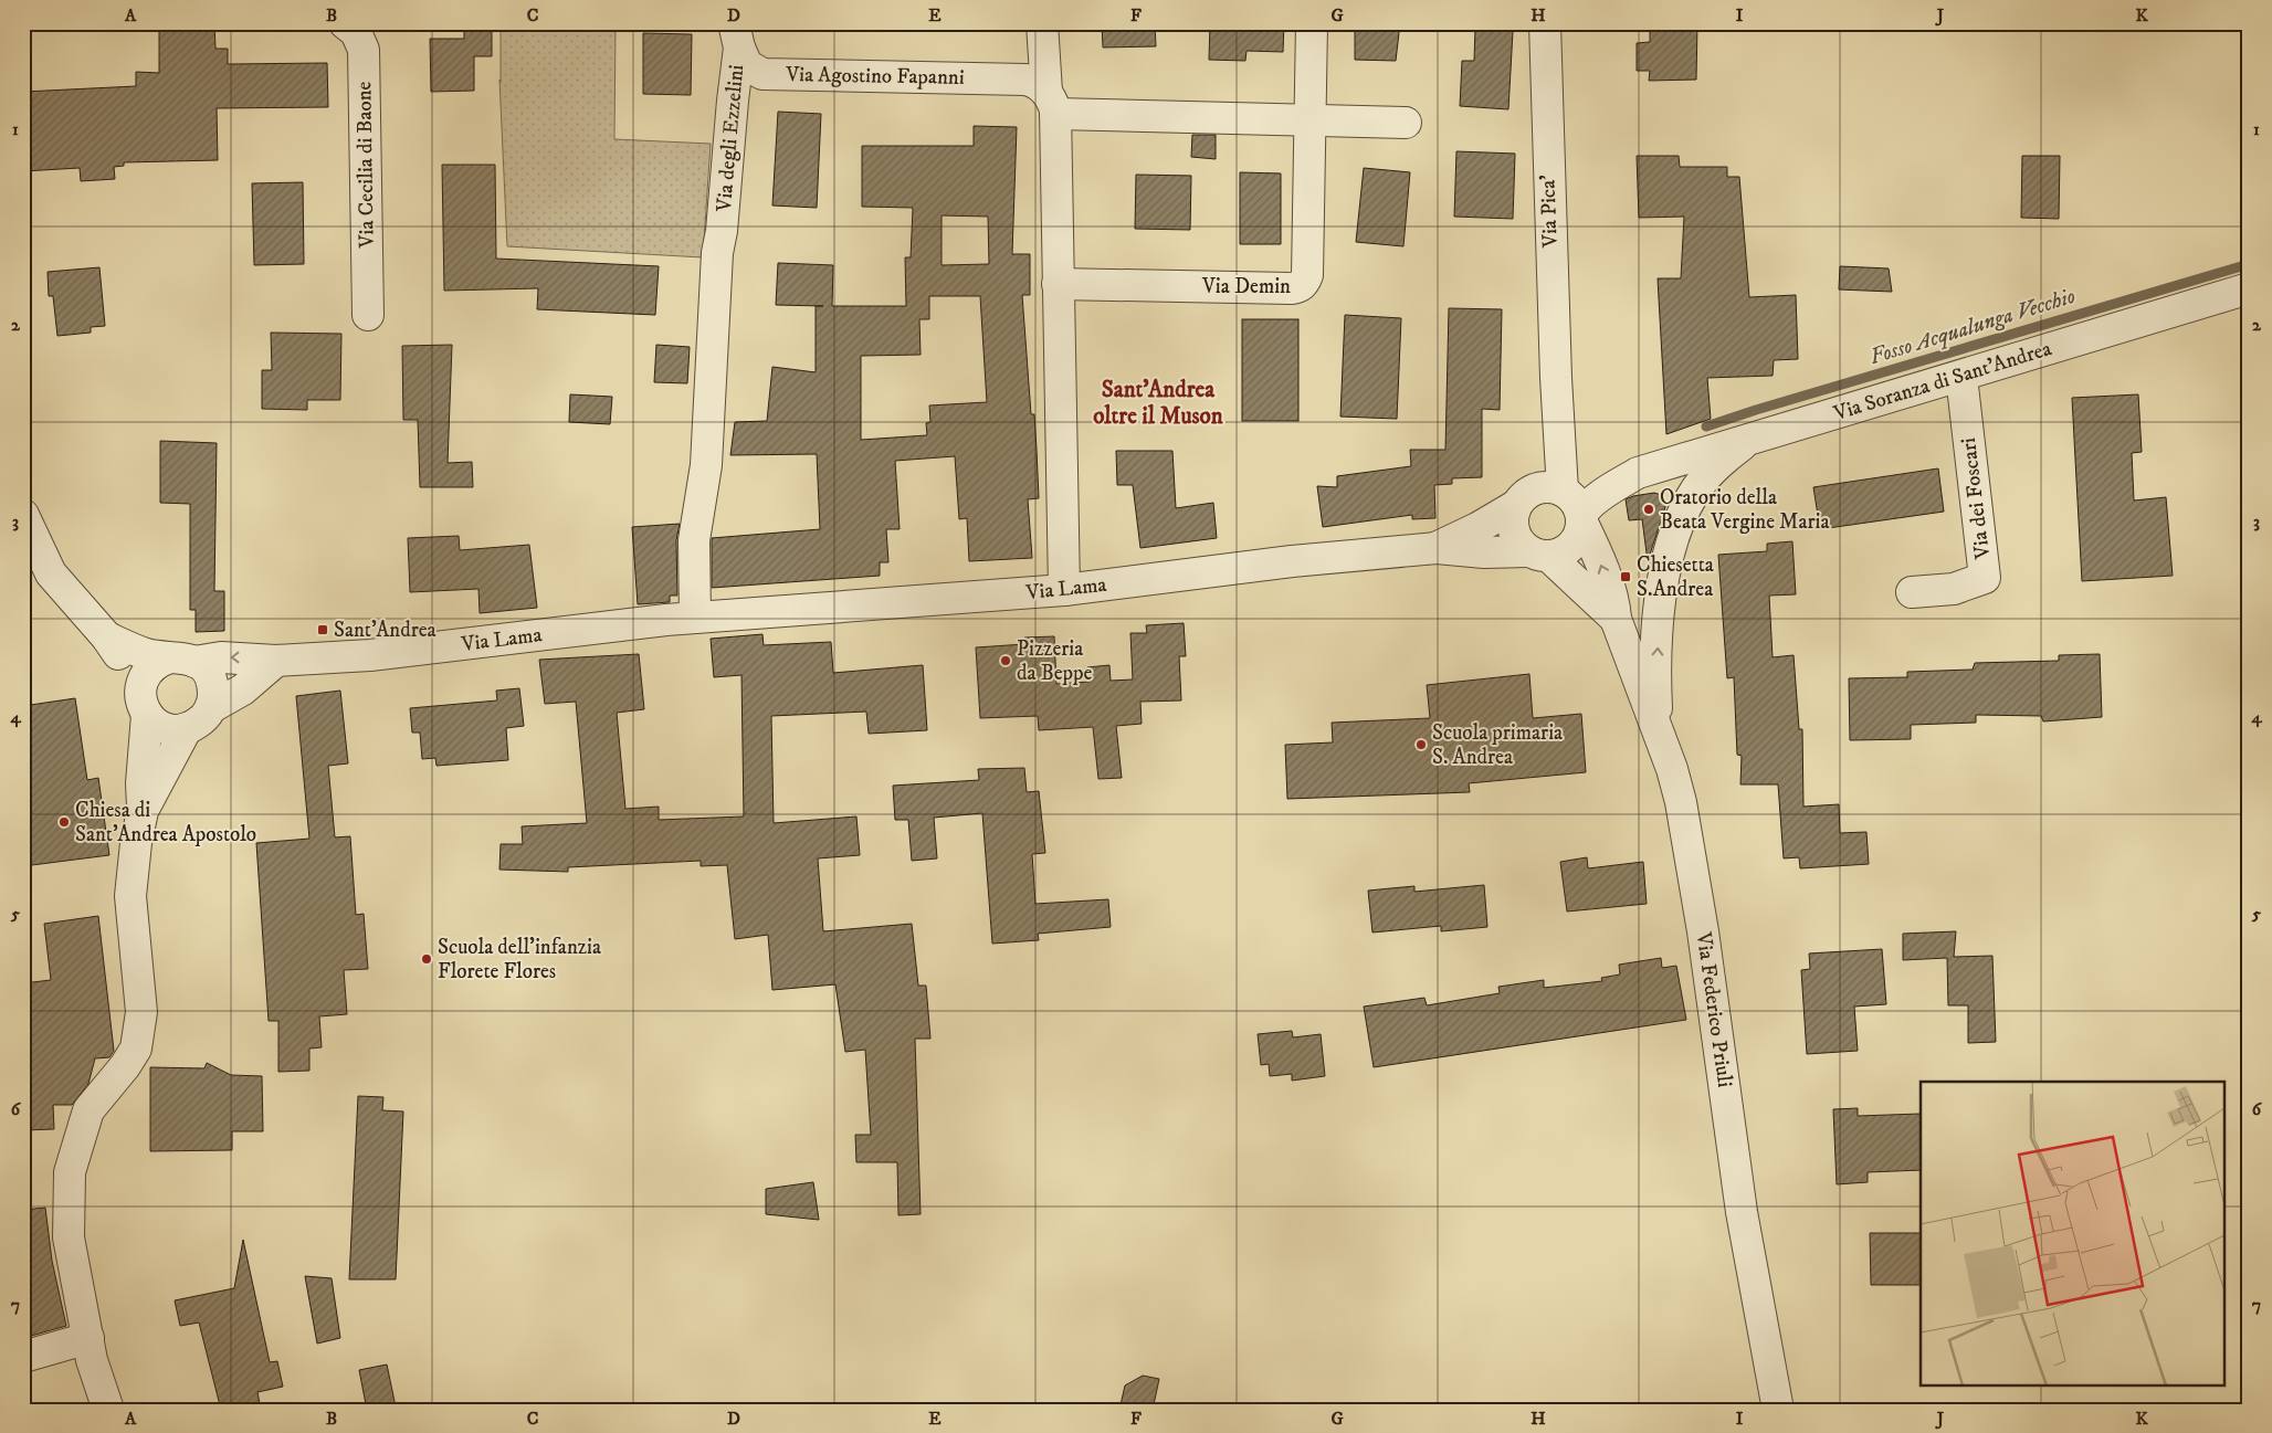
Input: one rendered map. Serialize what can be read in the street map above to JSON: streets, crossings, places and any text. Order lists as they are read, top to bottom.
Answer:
{
  "streets": {
    "street": [
      "Via Agostino Fapanni",
      "Via degli Ezzelini",
      "Via Cecilia di Baone",
      "Via Pica'",
      "Via Demin",
      "Via Soranza di Sant'Andrea",
      "Via dei Foscari",
      "Via Lama",
      "Via Federico Priuli"
    ]
  },
  "crossings": [
    ["Via Agostino Fapanni", "Via degli Ezzelini"],
    ["Via Agostino Fapanni", "Via Demin"],
    ["Via degli Ezzelini", "Via Lama"],
    ["Via Pica'", "Via Soranza di Sant'Andrea"],
    ["Via Pica'", "Via Lama"],
    ["Via Pica'", "Via Federico Priuli"],
    ["Via Soranza di Sant'Andrea", "Via dei Foscari"],
    ["Via Soranza di Sant'Andrea", "Via Lama"],
    ["Via Soranza di Sant'Andrea", "Via Federico Priuli"],
    ["Via Lama", "Via Federico Priuli"]
  ],
  "districts": ["Sant'Andrea oltre il Muson"],
  "water": ["Fosso Acqualunga Vecchio"],
  "places": {
    "other": [
      "Oratorio della Beata Vergine Maria",
      "Pizzeria da Beppe",
      "Scuola primaria S. Andrea",
      "Chiesa di Sant'Andrea Apostolo",
      "Scuola dell'infanzia Florete Flores"
    ],
    "transit": ["Chiesetta S.Andrea", "Sant'Andrea"]
  },
  "grid": {
    "columns": [
      "A",
      "B",
      "C",
      "D",
      "E",
      "F",
      "G",
      "H",
      "I",
      "J",
      "K"
    ],
    "rows": [
      "1",
      "2",
      "3",
      "4",
      "5",
      "6",
      "7"
    ]
  }
}
